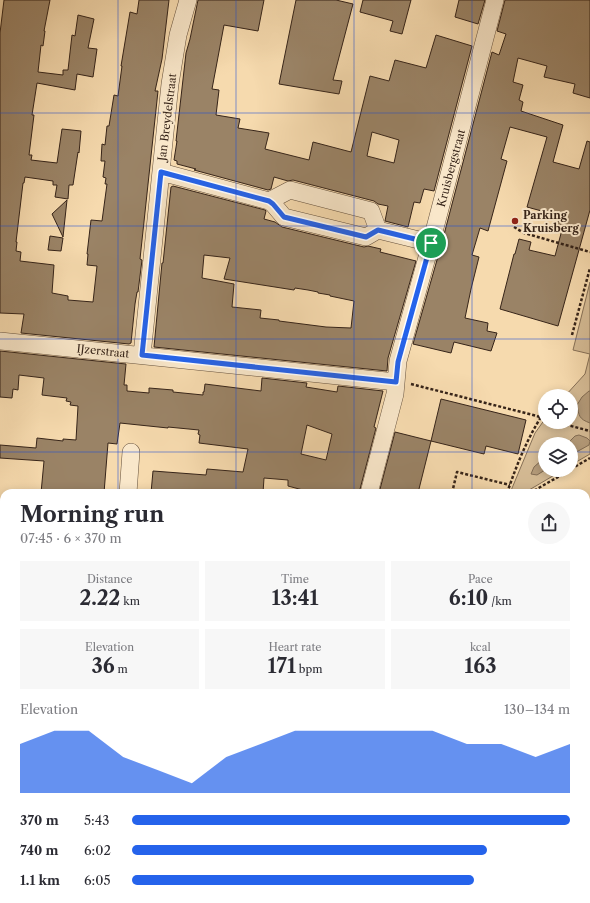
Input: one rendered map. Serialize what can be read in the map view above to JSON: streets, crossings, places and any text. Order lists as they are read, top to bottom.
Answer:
{
  "streets": {
    "street": ["Jan Breydelstraat", "Kruisbergstraat", "IJzerstraat"]
  },
  "crossings": [
    ["Jan Breydelstraat", "IJzerstraat"],
    ["Kruisbergstraat", "IJzerstraat"]
  ],
  "places": ["Parking Kruisberg"],
  "page": {
    "heading": ["Morning run", "07:45 · 6 × 370 m"],
    "stats": [
      ["Distance", "2.22 km"],
      ["Time", "13:41"],
      ["Pace", "6:10 /km"],
      ["Elevation", "36 m"],
      ["Heart rate", "171 bpm"],
      ["kcal", "163"]
    ],
    "chart": ["Elevation", "130–134 m"],
    "list": [
      {
        "name": "370 m",
        "note": "5:43"
      },
      {
        "name": "740 m",
        "note": "6:02"
      },
      {
        "name": "1.1 km",
        "note": "6:05"
      }
    ]
  }
}
